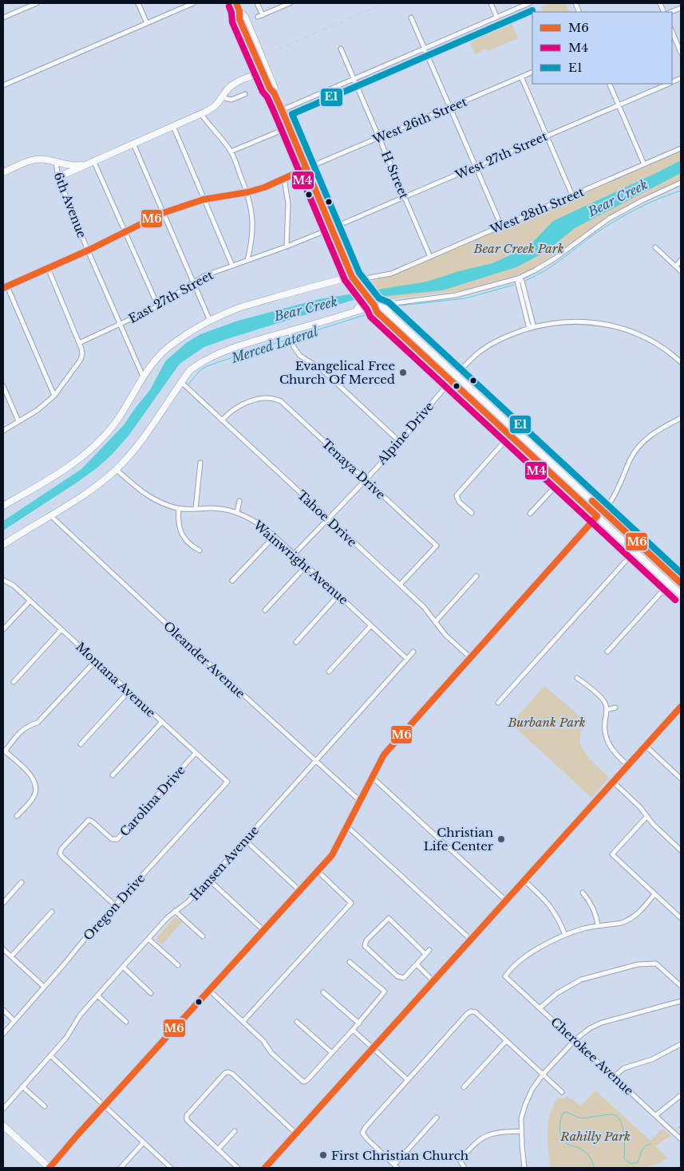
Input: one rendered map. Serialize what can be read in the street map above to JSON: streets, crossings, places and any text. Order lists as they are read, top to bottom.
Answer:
{
  "streets": {
    "street": [
      "West 26th Street",
      "West 27th Street",
      "H Street",
      "6th Avenue",
      "West 28th Street",
      "East 27th Street",
      "Alpine Drive",
      "Tenaya Drive",
      "Tahoe Drive",
      "Wainwright Avenue",
      "Oleander Avenue",
      "Montana Avenue",
      "Carolina Drive",
      "Hansen Avenue",
      "Oregon Drive",
      "Cherokee Avenue"
    ]
  },
  "crossings": [
    ["West 26th Street", "H Street"],
    ["West 26th Street", "6th Avenue"],
    ["West 27th Street", "H Street"],
    ["West 27th Street", "East 27th Street"],
    ["H Street", "West 28th Street"],
    ["6th Avenue", "East 27th Street"],
    ["Alpine Drive", "Tenaya Drive"],
    ["Alpine Drive", "Tahoe Drive"],
    ["Alpine Drive", "Wainwright Avenue"],
    ["Tenaya Drive", "Tahoe Drive"],
    ["Wainwright Avenue", "Hansen Avenue"],
    ["Oleander Avenue", "Hansen Avenue"],
    ["Montana Avenue", "Carolina Drive"],
    ["Montana Avenue", "Oregon Drive"],
    ["Carolina Drive", "Oregon Drive"]
  ],
  "water": ["Bear Creek", "Merced Lateral"],
  "parks": ["Bear Creek Park", "Burbank Park", "Rahilly Park"],
  "places": ["Evangelical Free Church Of Merced", "Christian Life Center", "First Christian Church"],
  "lines": ["transit line M6", "transit line M4", "transit line E1"],
  "legend": ["M6", "M4", "E1"]
}
